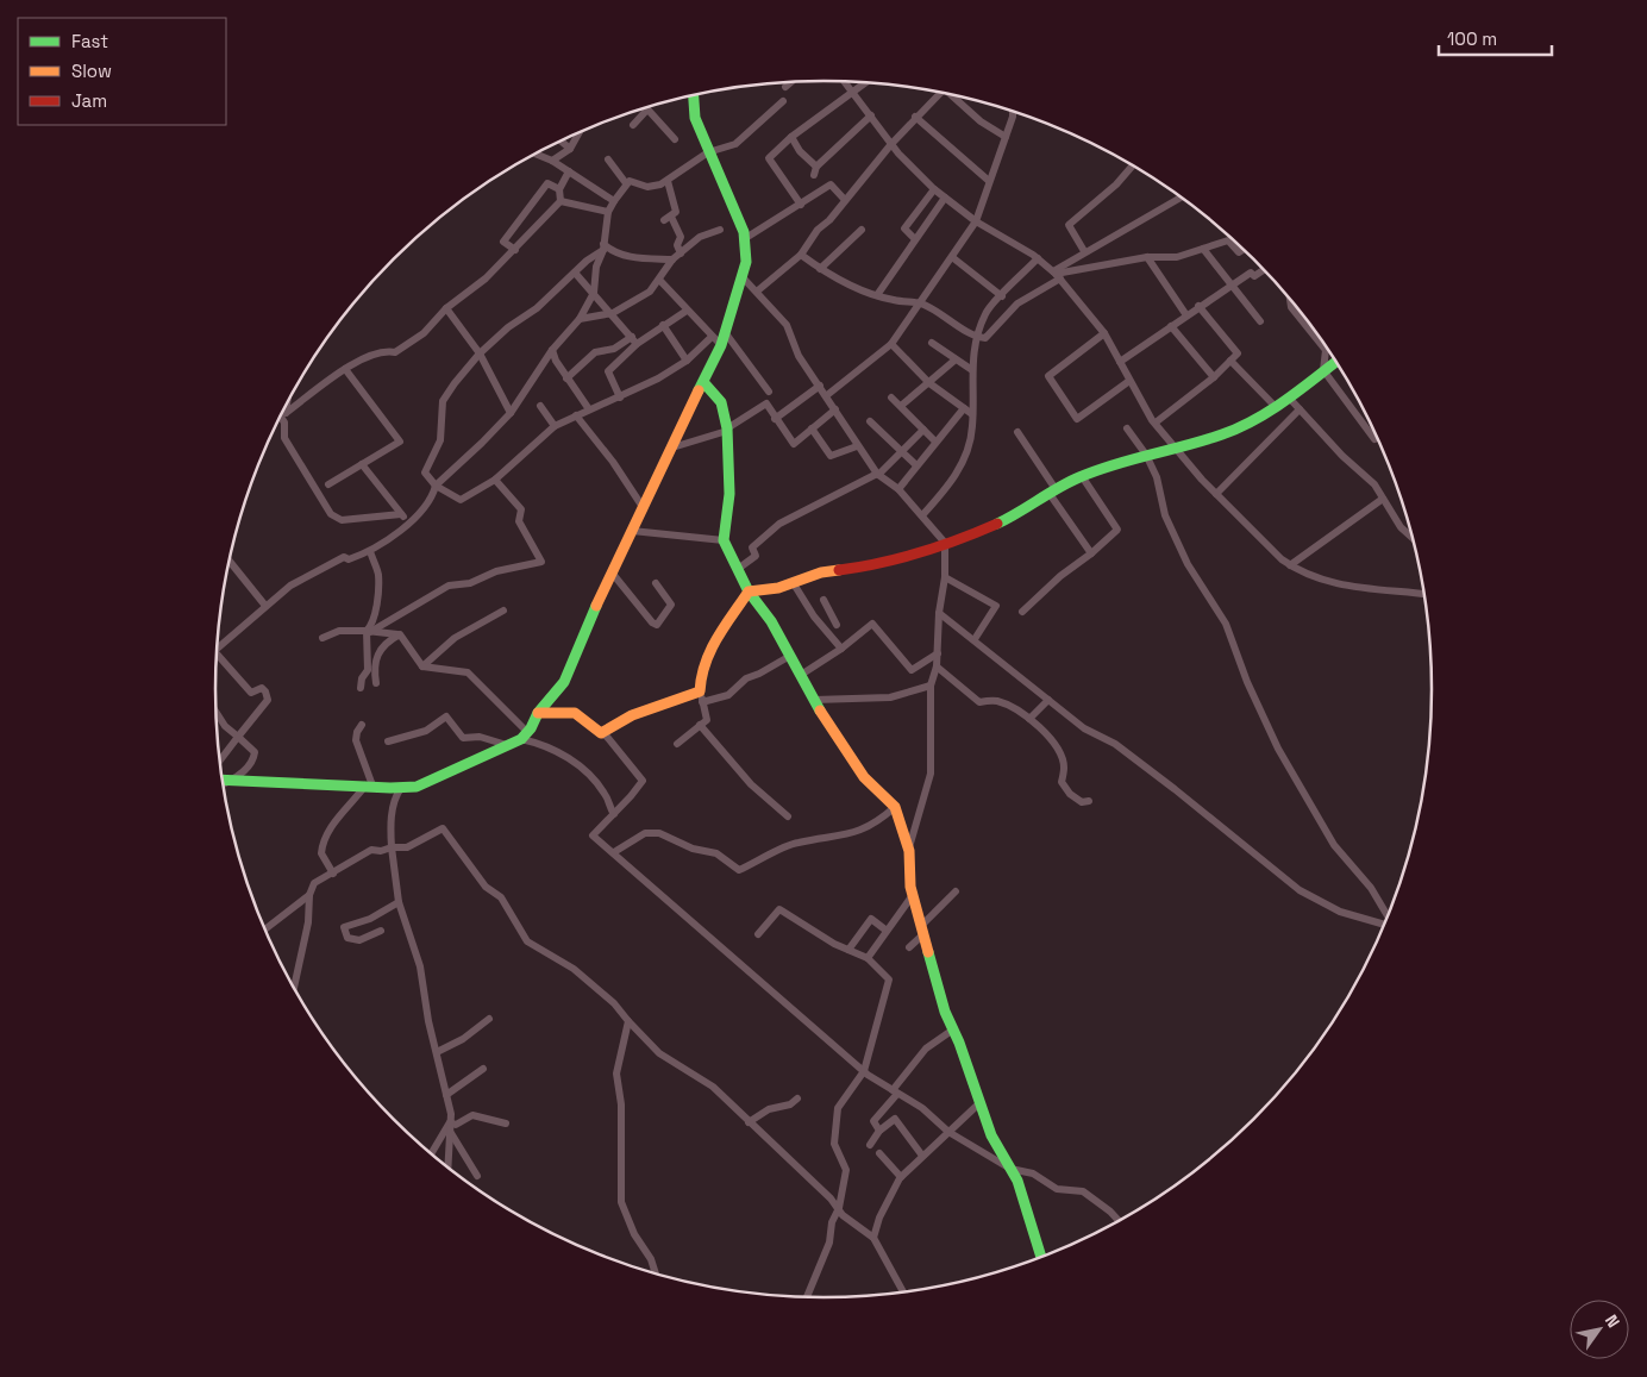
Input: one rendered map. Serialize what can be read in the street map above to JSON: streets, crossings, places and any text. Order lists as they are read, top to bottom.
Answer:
{
  "legend": ["Fast", "Slow", "Jam"],
  "scale_bar": "100 m",
  "north": "top right"
}
